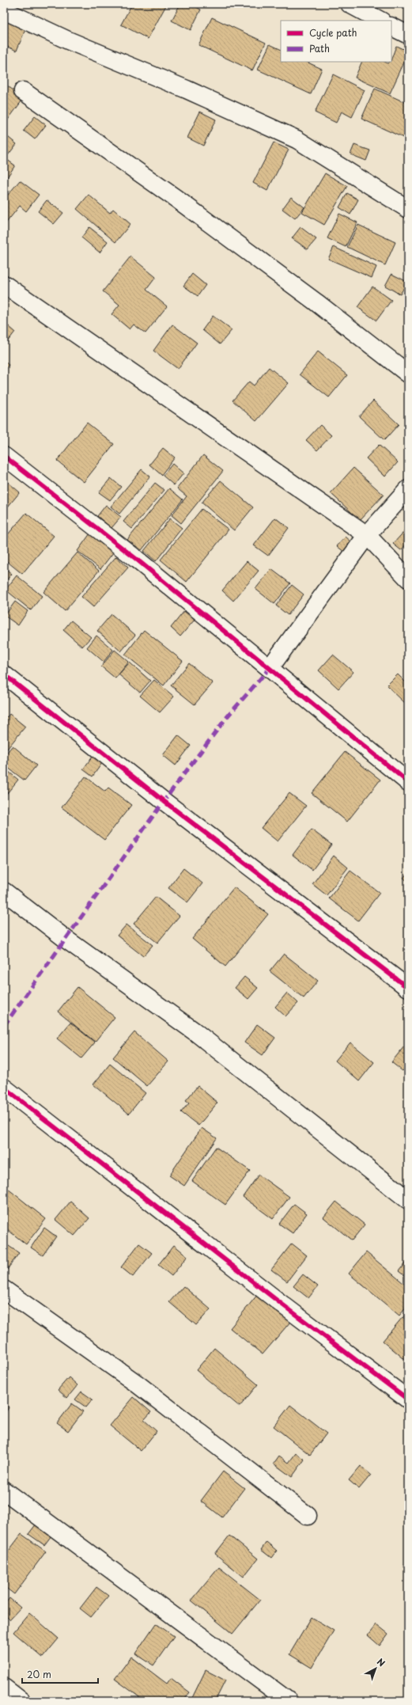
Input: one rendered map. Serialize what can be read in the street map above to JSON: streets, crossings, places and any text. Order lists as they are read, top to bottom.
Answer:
{
  "legend": ["Cycle path", "Path"],
  "scale_bar": "20 m",
  "north": "top right"
}
